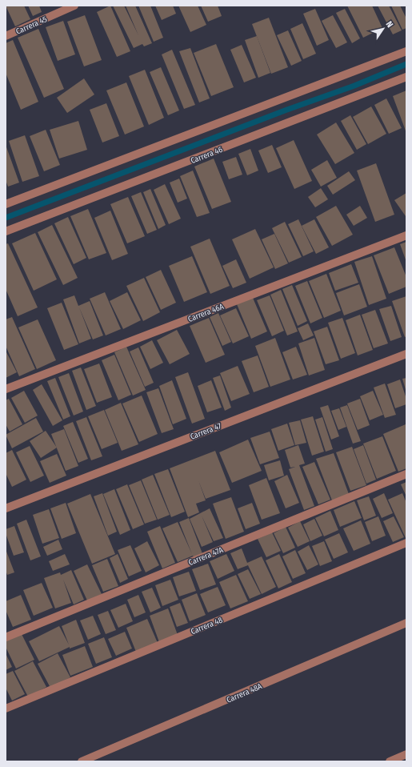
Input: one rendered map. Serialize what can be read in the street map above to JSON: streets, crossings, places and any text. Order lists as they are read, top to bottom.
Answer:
{
  "streets": {
    "street": [
      "Carrera 45",
      "Carrera 46",
      "Carrera 46A",
      "Carrera 47",
      "Carrera 47A",
      "Carrera 48",
      "Carrera 48A"
    ]
  },
  "north": "top right"
}
